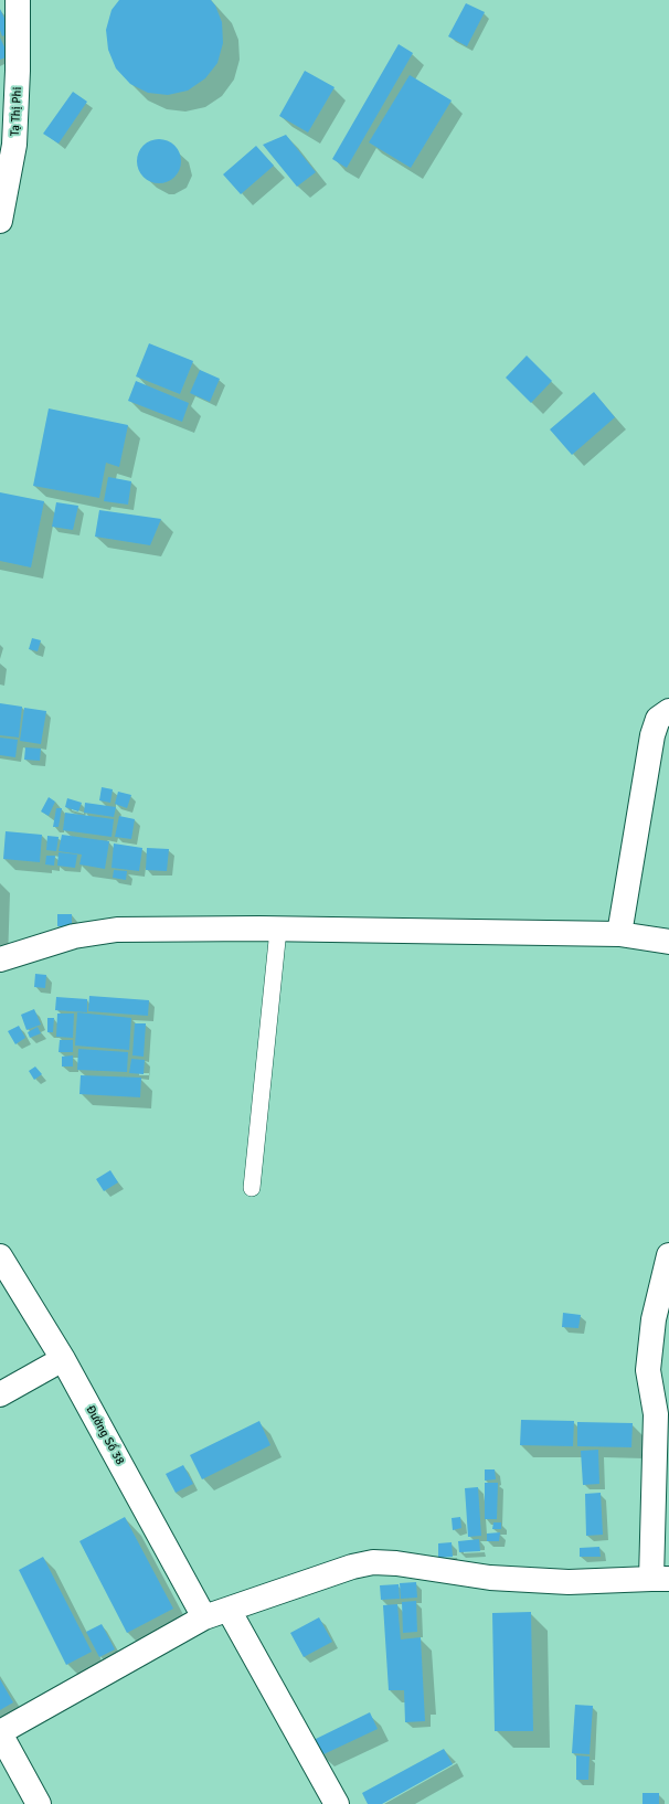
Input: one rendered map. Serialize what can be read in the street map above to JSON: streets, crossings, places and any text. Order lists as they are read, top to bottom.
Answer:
{
  "streets": {
    "street": ["Tạ Thị Phi", "Đường Số 38"]
  }
}
